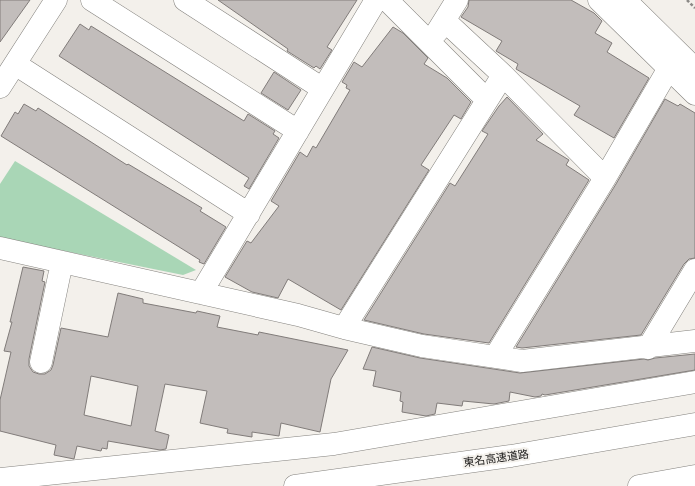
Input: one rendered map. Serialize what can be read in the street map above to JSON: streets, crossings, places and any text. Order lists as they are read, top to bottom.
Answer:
{
  "streets": {
    "main road": ["東名高速道路"]
  }
}
